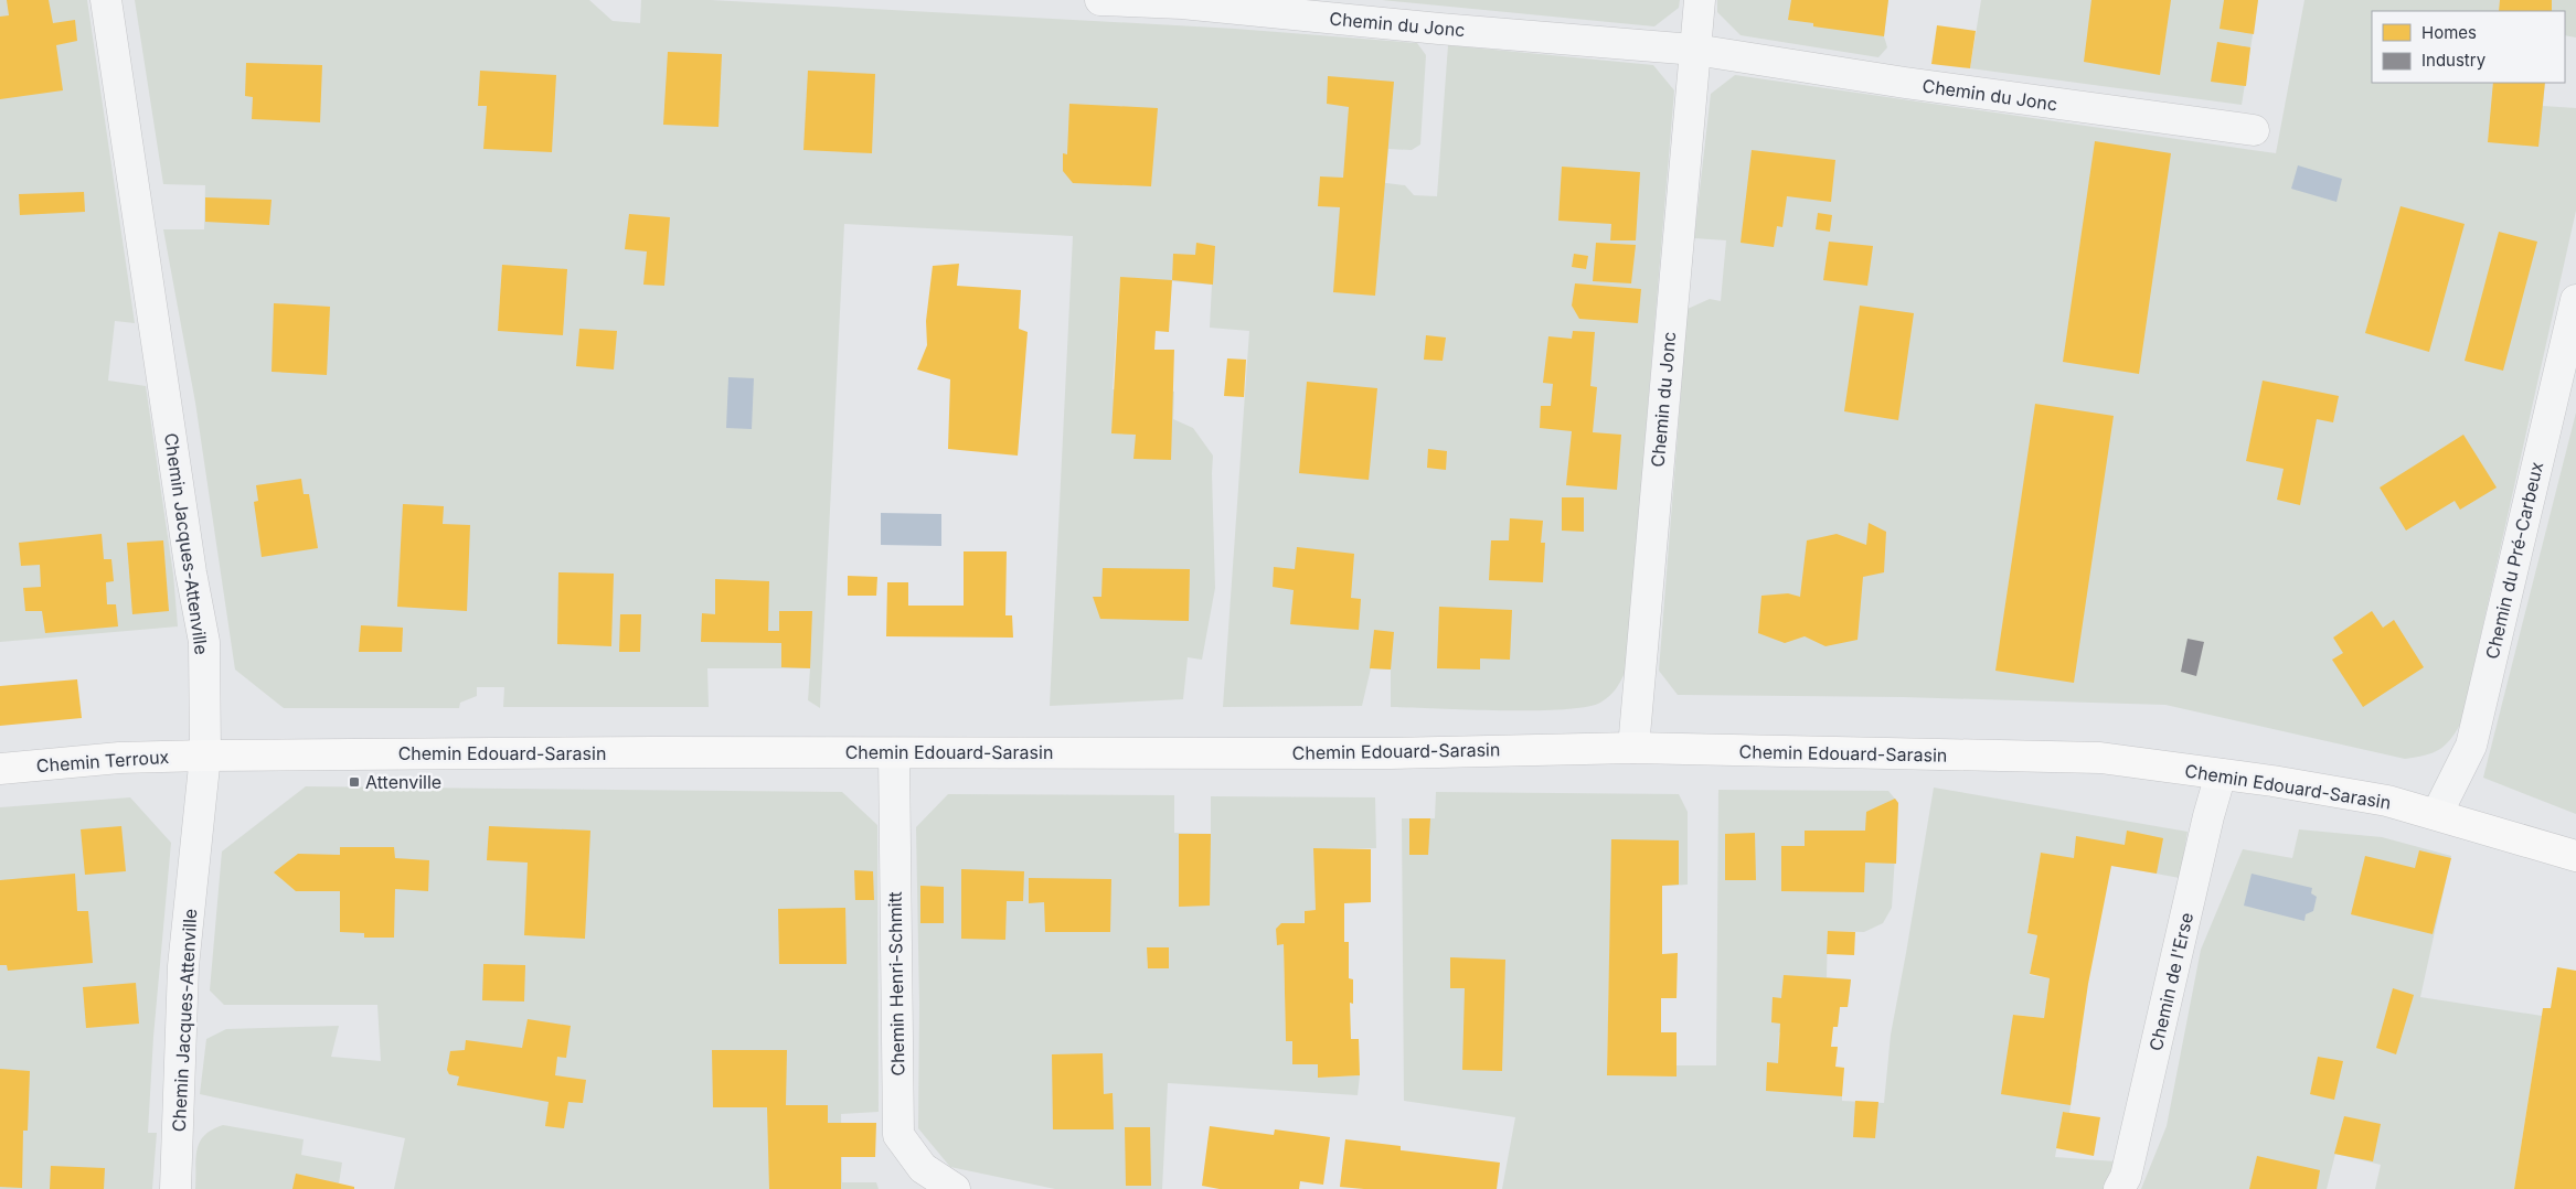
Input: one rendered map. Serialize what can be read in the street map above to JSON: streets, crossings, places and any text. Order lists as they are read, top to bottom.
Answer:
{
  "streets": {
    "street": [
      "Chemin du Jonc",
      "Chemin Jacques-Attenville",
      "Chemin du Pré-Carbeux",
      "Chemin Edouard-Sarasin",
      "Chemin Terroux",
      "Chemin de l'Erse",
      "Chemin Henri-Schmitt"
    ]
  },
  "crossings": [
    ["Chemin du Jonc", "Chemin Edouard-Sarasin"],
    ["Chemin Jacques-Attenville", "Chemin Edouard-Sarasin"],
    ["Chemin Jacques-Attenville", "Chemin Terroux"],
    ["Chemin du Pré-Carbeux", "Chemin Edouard-Sarasin"],
    ["Chemin Edouard-Sarasin", "Chemin Terroux"],
    ["Chemin Edouard-Sarasin", "Chemin de l'Erse"],
    ["Chemin Edouard-Sarasin", "Chemin Henri-Schmitt"]
  ],
  "places": {
    "transit": ["Attenville"]
  },
  "legend": ["Homes", "Industry"]
}
